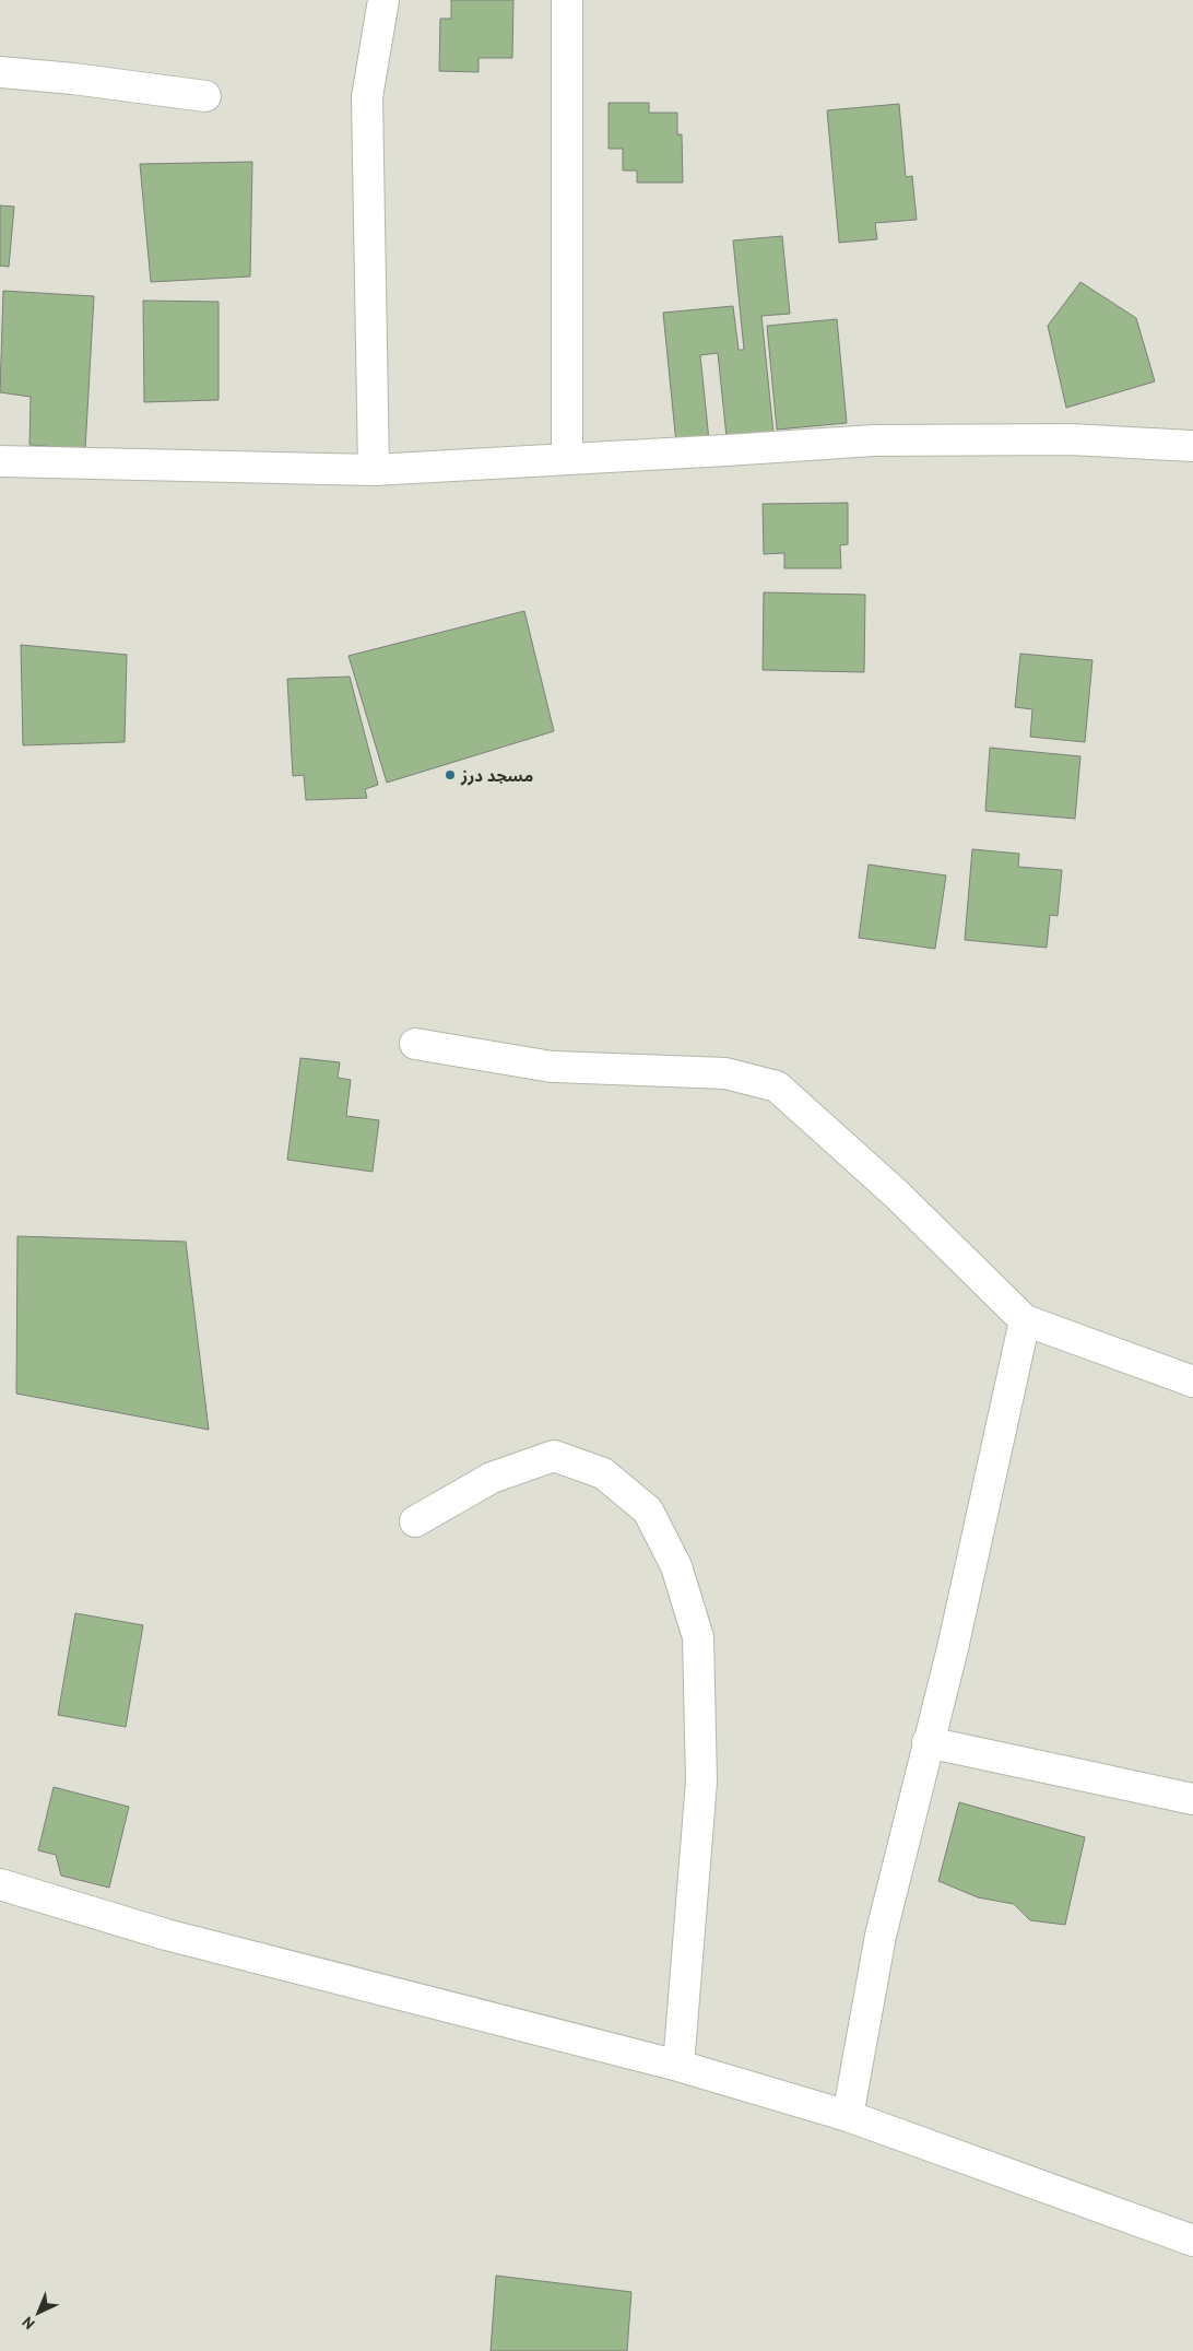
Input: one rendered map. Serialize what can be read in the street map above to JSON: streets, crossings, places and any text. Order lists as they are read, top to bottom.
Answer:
{
  "places": ["مسجد درز"],
  "north": "bottom left"
}
